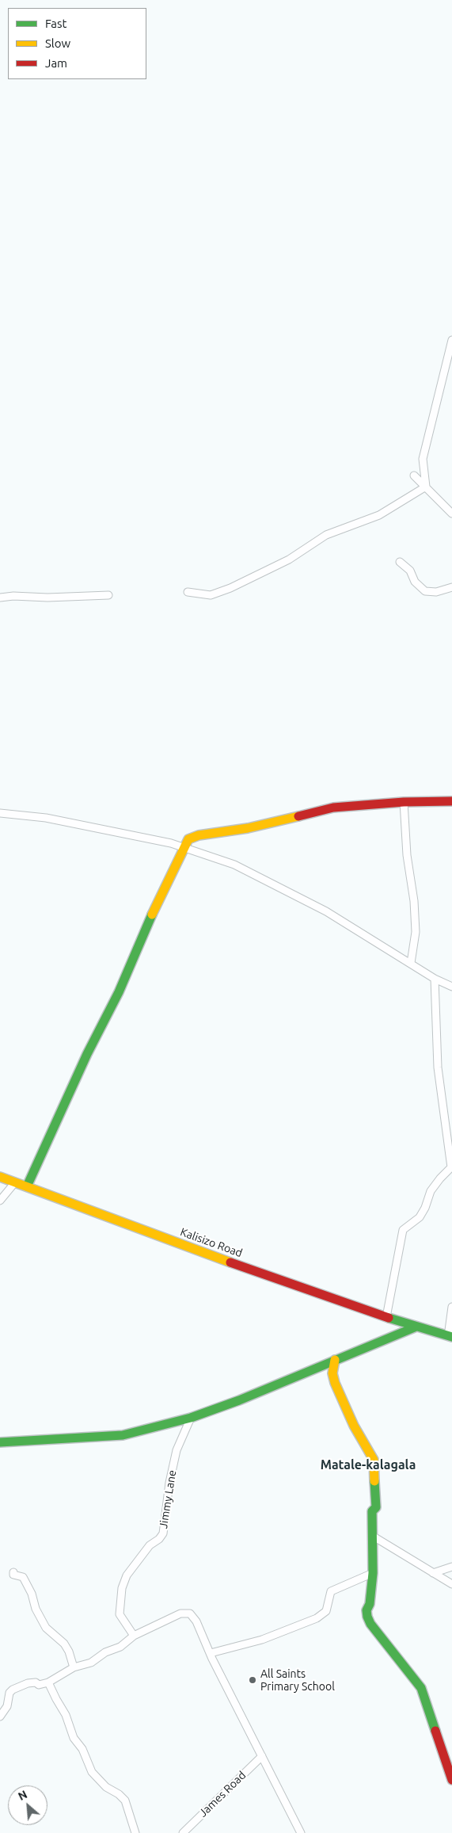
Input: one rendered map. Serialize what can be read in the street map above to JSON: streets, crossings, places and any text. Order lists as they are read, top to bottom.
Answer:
{
  "streets": {
    "street": ["Kalisizo Road", "Jimmy Lane", "James Road"]
  },
  "districts": ["Matale-kalagala"],
  "places": ["All Saints Primary School"],
  "legend": ["Fast", "Slow", "Jam"],
  "north": "top left"
}
